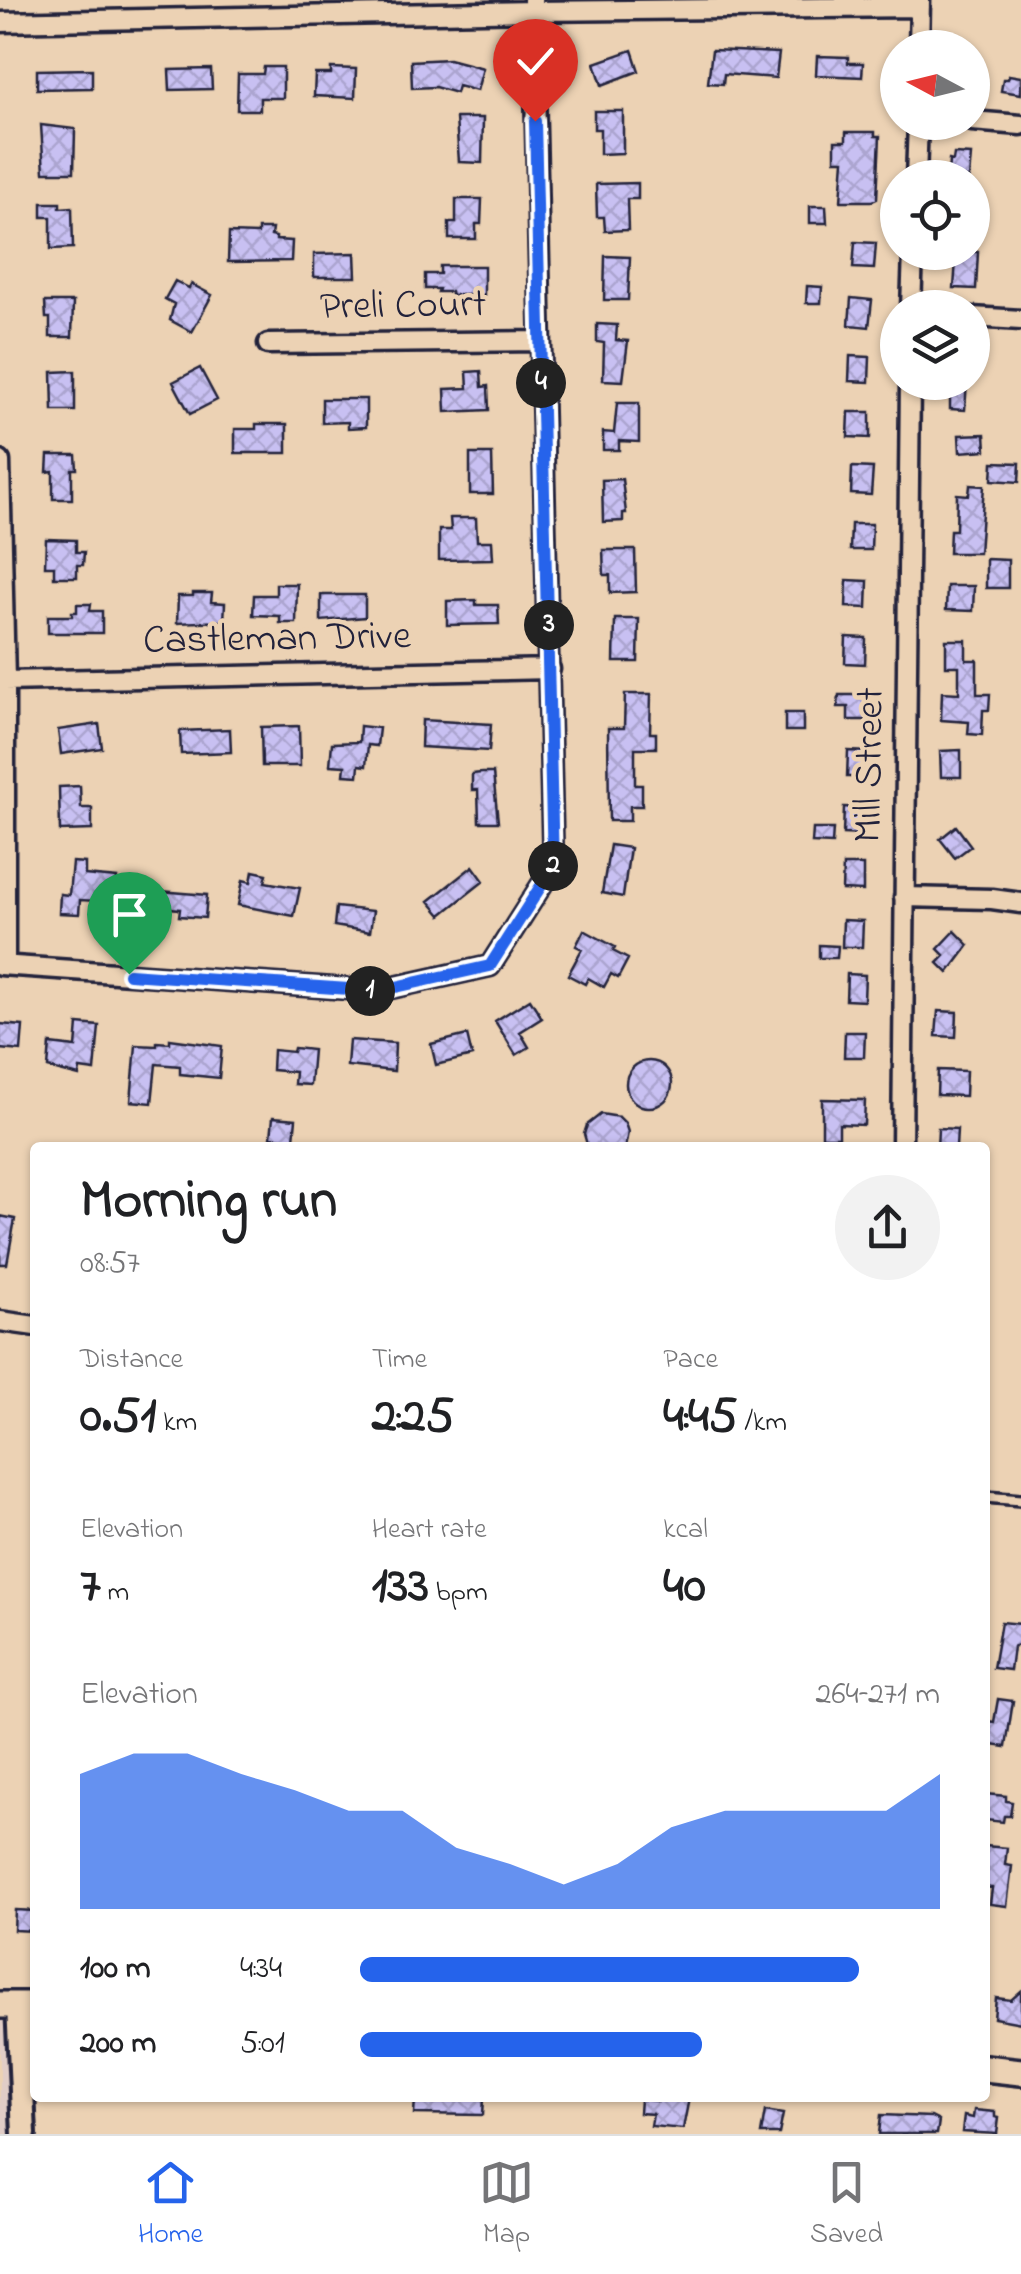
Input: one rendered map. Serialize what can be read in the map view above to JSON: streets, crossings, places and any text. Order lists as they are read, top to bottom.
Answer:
{
  "streets": {
    "street": ["Preli Court", "Castleman Drive", "Mill Street"]
  },
  "north": "left",
  "page": {
    "pins": [
      "4",
      "3",
      "2",
      "1"
    ],
    "heading": ["Morning run", "08:57"],
    "stats": [
      ["Distance", "0.51 km"],
      ["Time", "2:25"],
      ["Pace", "4:45 /km"],
      ["Elevation", "7 m"],
      ["Heart rate", "133 bpm"],
      ["kcal", "40"]
    ],
    "chart": ["Elevation", "264–271 m"],
    "list": [
      {
        "name": "100 m",
        "note": "4:34"
      },
      {
        "name": "200 m",
        "note": "5:01"
      }
    ],
    "tabs": ["Home", "Map", "Saved"]
  }
}
